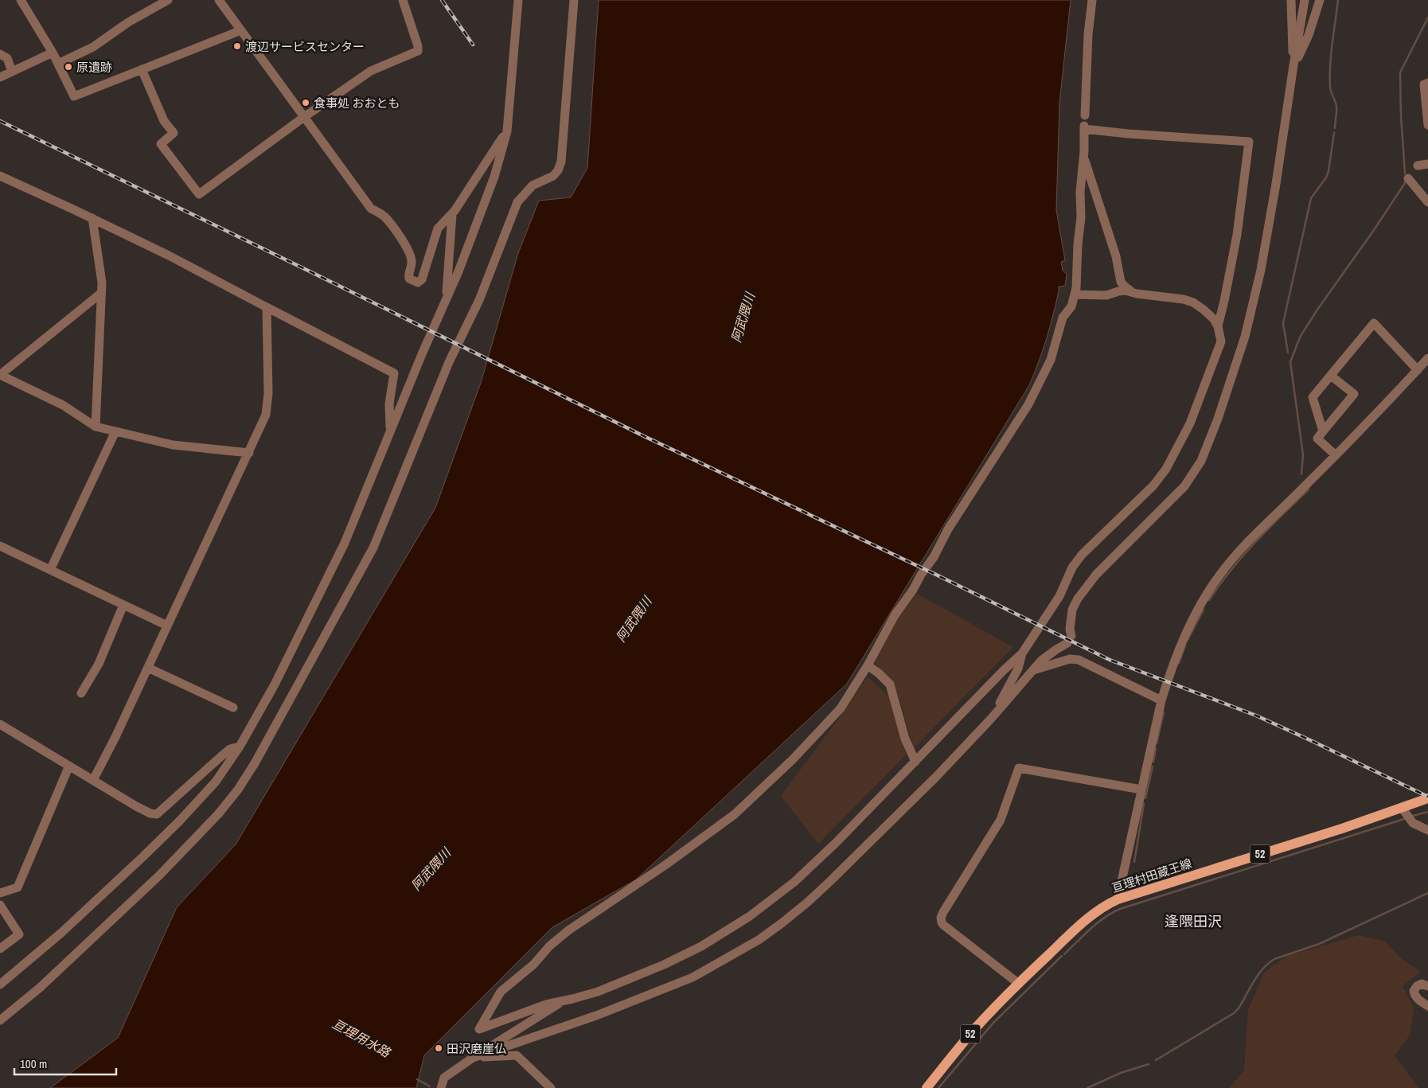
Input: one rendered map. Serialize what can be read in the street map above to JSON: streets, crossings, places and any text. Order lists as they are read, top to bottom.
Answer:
{
  "streets": {
    "main road": ["52", "亘理村田蔵王線"]
  },
  "districts": ["逢隈田沢"],
  "water": ["阿武隈川", "亘理用水路"],
  "places": [
    "渡辺サービスセンター",
    "原遺跡",
    "食事処 おおとも",
    "田沢磨崖仏"
  ],
  "scale_bar": "100 m"
}
